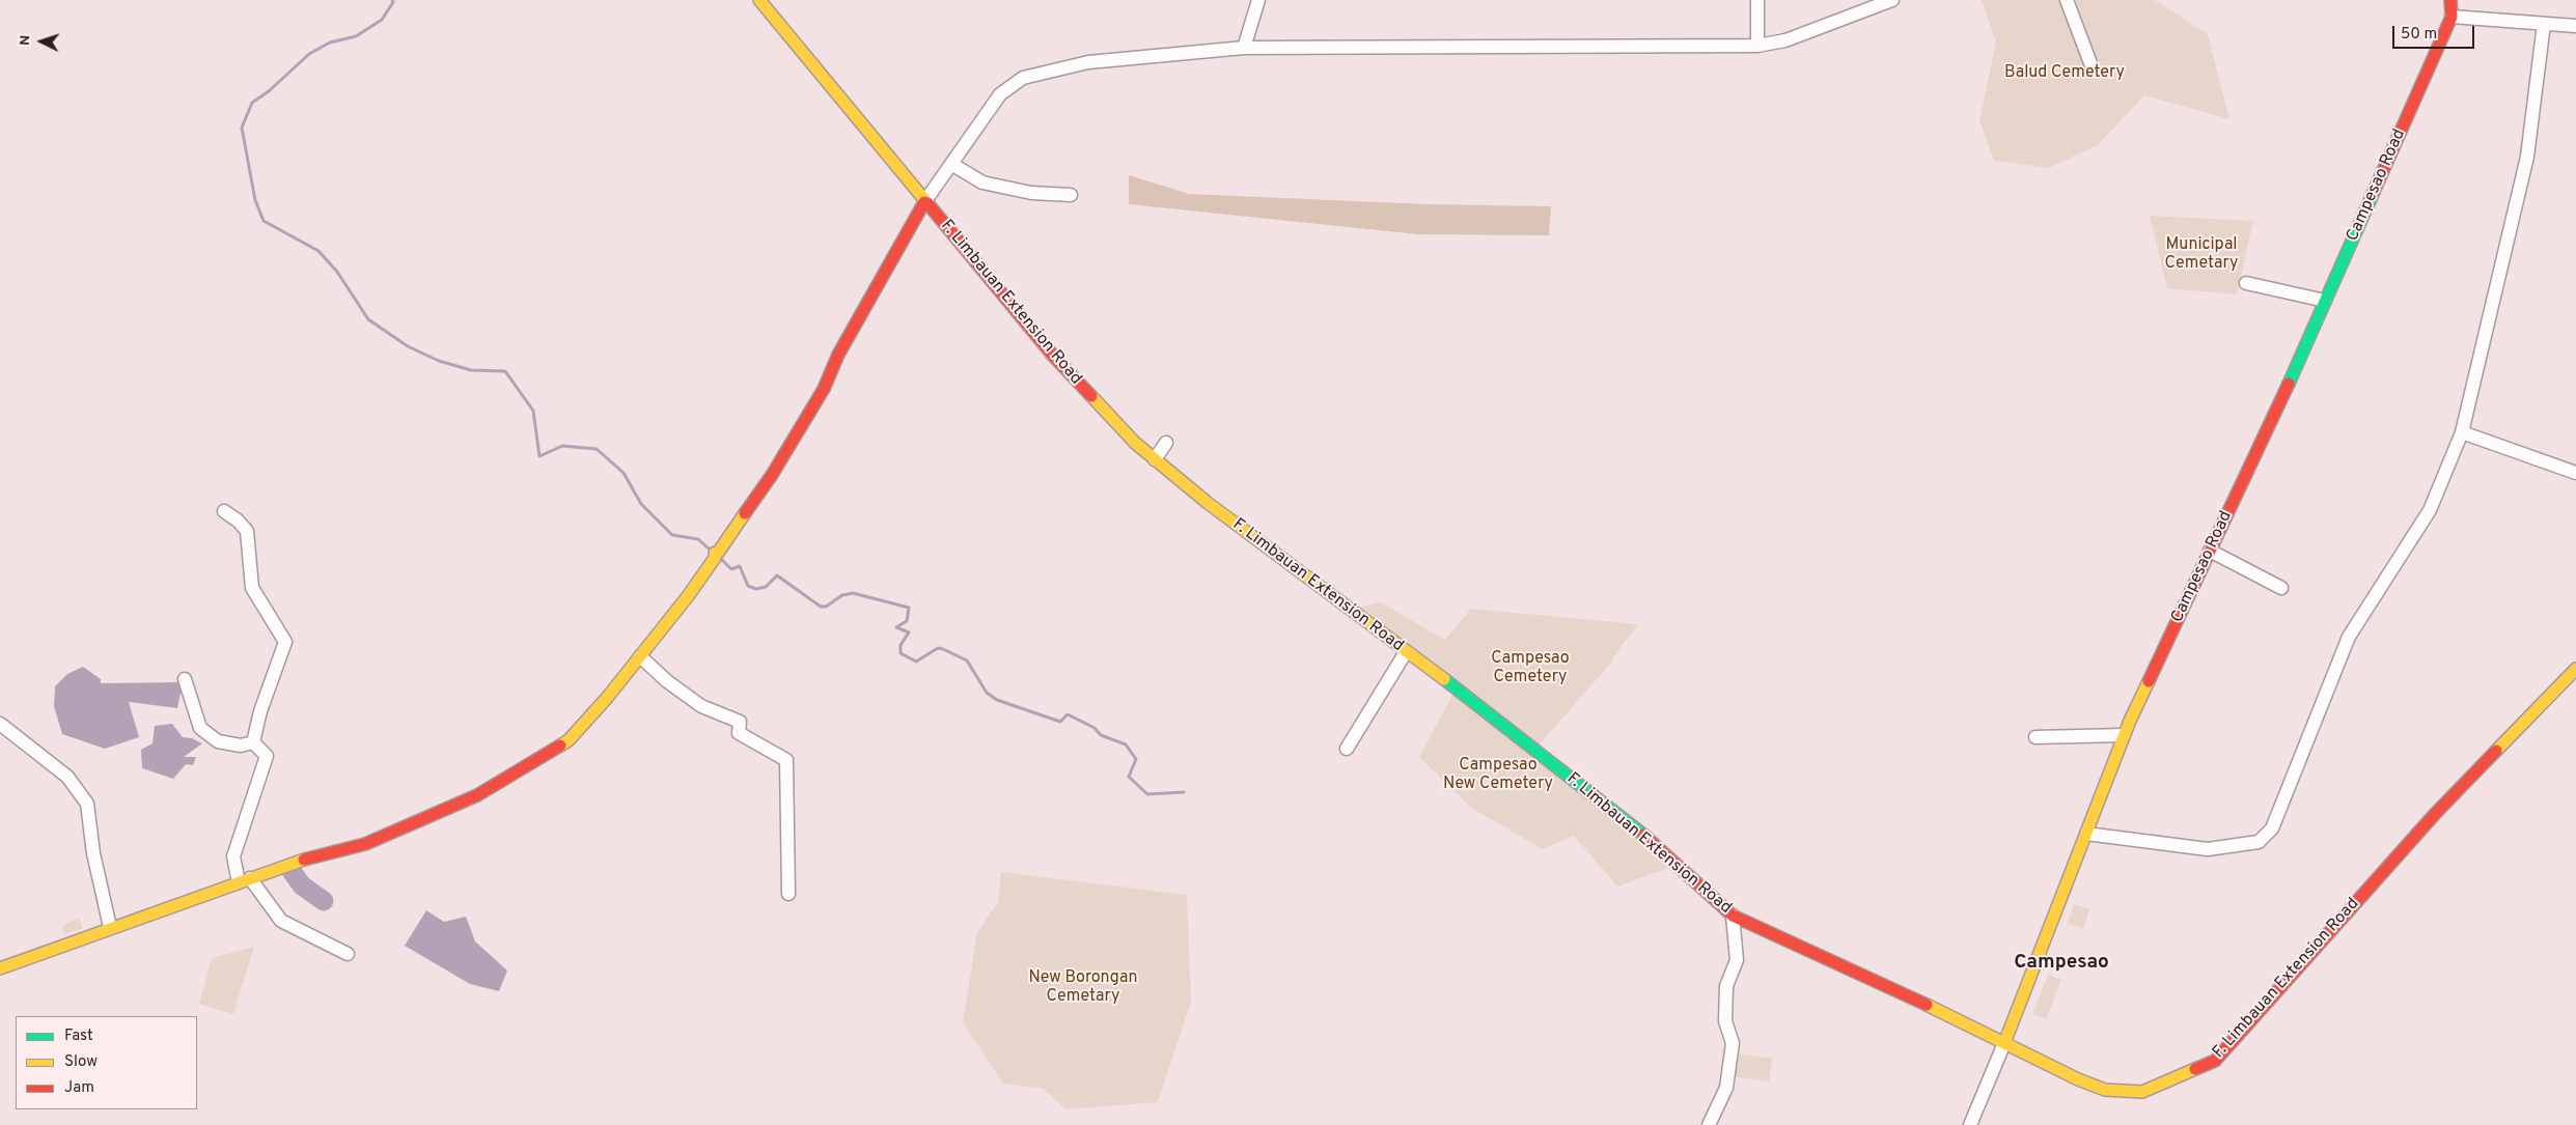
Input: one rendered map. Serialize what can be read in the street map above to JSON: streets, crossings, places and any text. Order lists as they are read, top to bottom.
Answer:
{
  "streets": {
    "street": ["Campesao Road", "F. Limbauan Extension Road"]
  },
  "crossings": [
    ["Campesao Road", "F. Limbauan Extension Road"]
  ],
  "districts": ["Campesao"],
  "parks": [
    "Balud Cemetery",
    "Municipal Cemetary",
    "Campesao Cemetery",
    "Campesao New Cemetery",
    "New Borongan Cemetary"
  ],
  "legend": ["Fast", "Slow", "Jam"],
  "scale_bar": "50 m",
  "north": "left"
}
